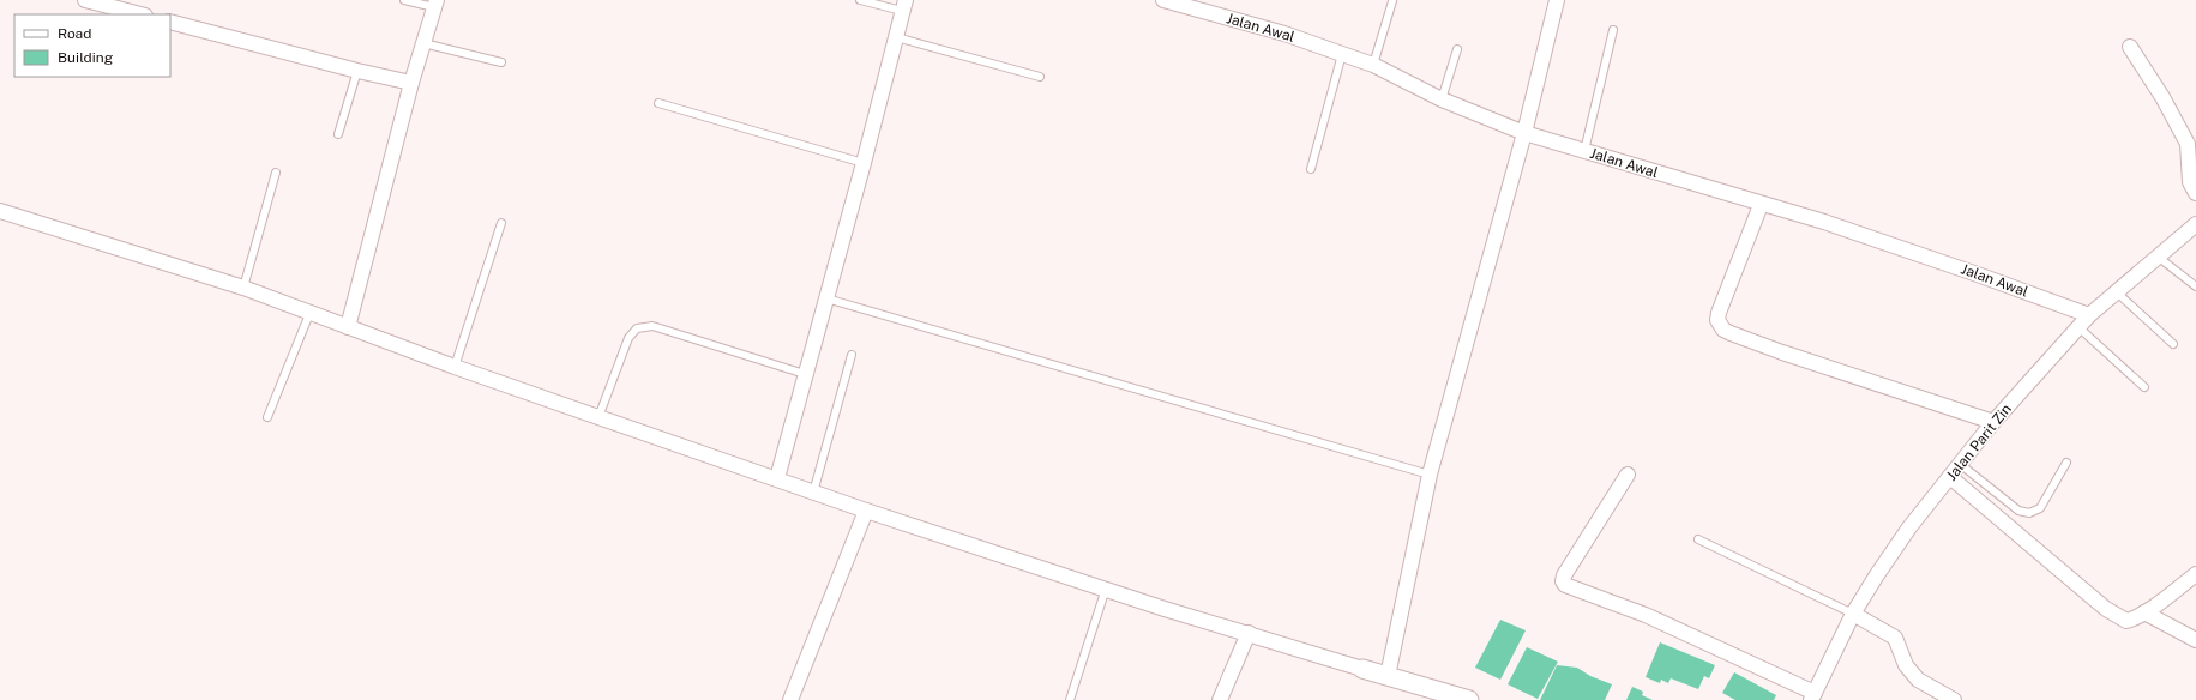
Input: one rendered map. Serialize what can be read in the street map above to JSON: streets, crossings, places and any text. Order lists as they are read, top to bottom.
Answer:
{
  "streets": {
    "street": ["Jalan Awal", "Jalan Parit Zin"]
  },
  "crossings": [
    ["Jalan Awal", "Jalan Parit Zin"]
  ],
  "legend": ["Road", "Building"]
}
